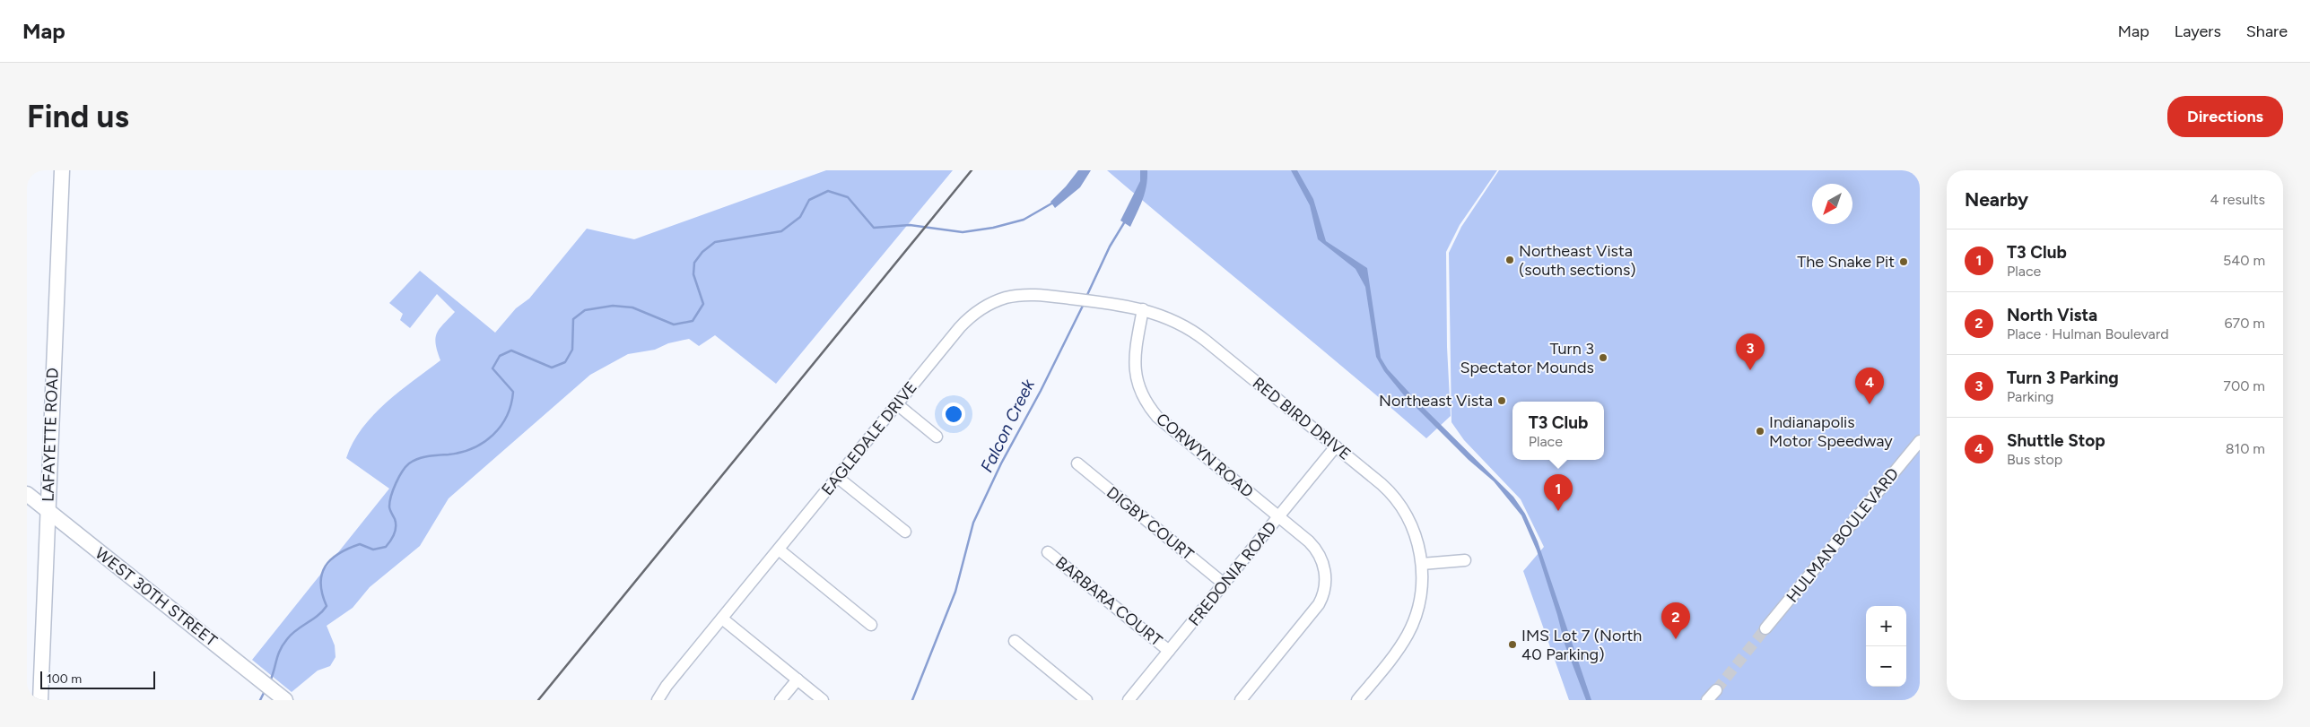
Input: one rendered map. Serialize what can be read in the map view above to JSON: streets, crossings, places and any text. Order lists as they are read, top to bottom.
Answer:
{
  "streets": {
    "main road": ["LAFAYETTE ROAD", "WEST 30TH STREET"],
    "street": [
      "RED BIRD DRIVE",
      "EAGLEDALE DRIVE",
      "CORWYN ROAD",
      "DIGBY COURT",
      "HULMAN BOULEVARD",
      "FREDONIA ROAD",
      "BARBARA COURT"
    ]
  },
  "crossings": [
    ["RED BIRD DRIVE", "EAGLEDALE DRIVE"],
    ["RED BIRD DRIVE", "CORWYN ROAD"],
    ["RED BIRD DRIVE", "FREDONIA ROAD"],
    ["LAFAYETTE ROAD", "WEST 30TH STREET"],
    ["EAGLEDALE DRIVE", "CORWYN ROAD"],
    ["CORWYN ROAD", "FREDONIA ROAD"],
    ["DIGBY COURT", "FREDONIA ROAD"],
    ["FREDONIA ROAD", "BARBARA COURT"]
  ],
  "water": ["Falcon Creek"],
  "places": [
    "Northeast Vista (south sections)",
    "The Snake Pit",
    "Turn 3 Spectator Mounds",
    "Northeast Vista",
    "Indianapolis Motor Speedway",
    "IMS Lot 7 (North 40 Parking)"
  ],
  "scale_bar": "100 m",
  "north": "bottom left",
  "page": {
    "header": "Map",
    "nav": ["Map", "Layers", "Share"],
    "buttons": "Directions",
    "title": "Find us",
    "heading": ["Nearby", "4 results"],
    "list": [
      {
        "mark": "1",
        "name": "T3 Club",
        "note": "Place",
        "value": "540 m"
      },
      {
        "mark": "2",
        "name": "North Vista",
        "note": "Place · Hulman Boulevard",
        "value": "670 m"
      },
      {
        "mark": "3",
        "name": "Turn 3 Parking",
        "note": "Parking",
        "value": "700 m"
      },
      {
        "mark": "4",
        "name": "Shuttle Stop",
        "note": "Bus stop",
        "value": "810 m"
      }
    ],
    "pins": [
      "3",
      "4",
      "1",
      "2"
    ],
    "popup": ["T3 Club", "Place"],
    "map_buttons": ["+", "−"],
    "scale": "100 m"
  }
}
